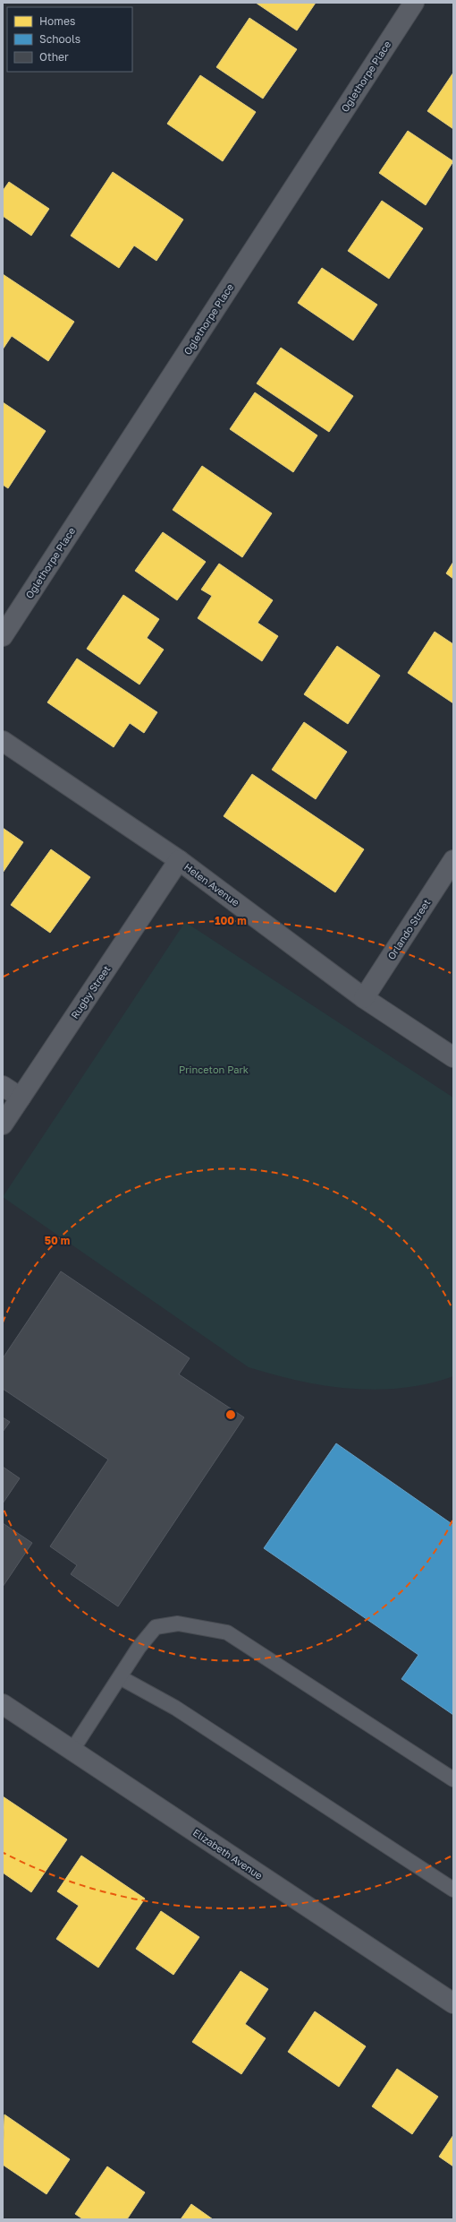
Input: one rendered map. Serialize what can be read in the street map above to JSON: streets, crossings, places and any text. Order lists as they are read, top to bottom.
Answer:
{
  "streets": {
    "street": [
      "Oglethorpe Place",
      "Helen Avenue",
      "Orlando Street",
      "Rugby Street",
      "Elizabeth Avenue"
    ]
  },
  "crossings": [
    ["Helen Avenue", "Orlando Street"],
    ["Helen Avenue", "Rugby Street"]
  ],
  "parks": ["Princeton Park"],
  "legend": ["Homes", "Schools", "Other"],
  "rings": ["100 m", "50 m"]
}
